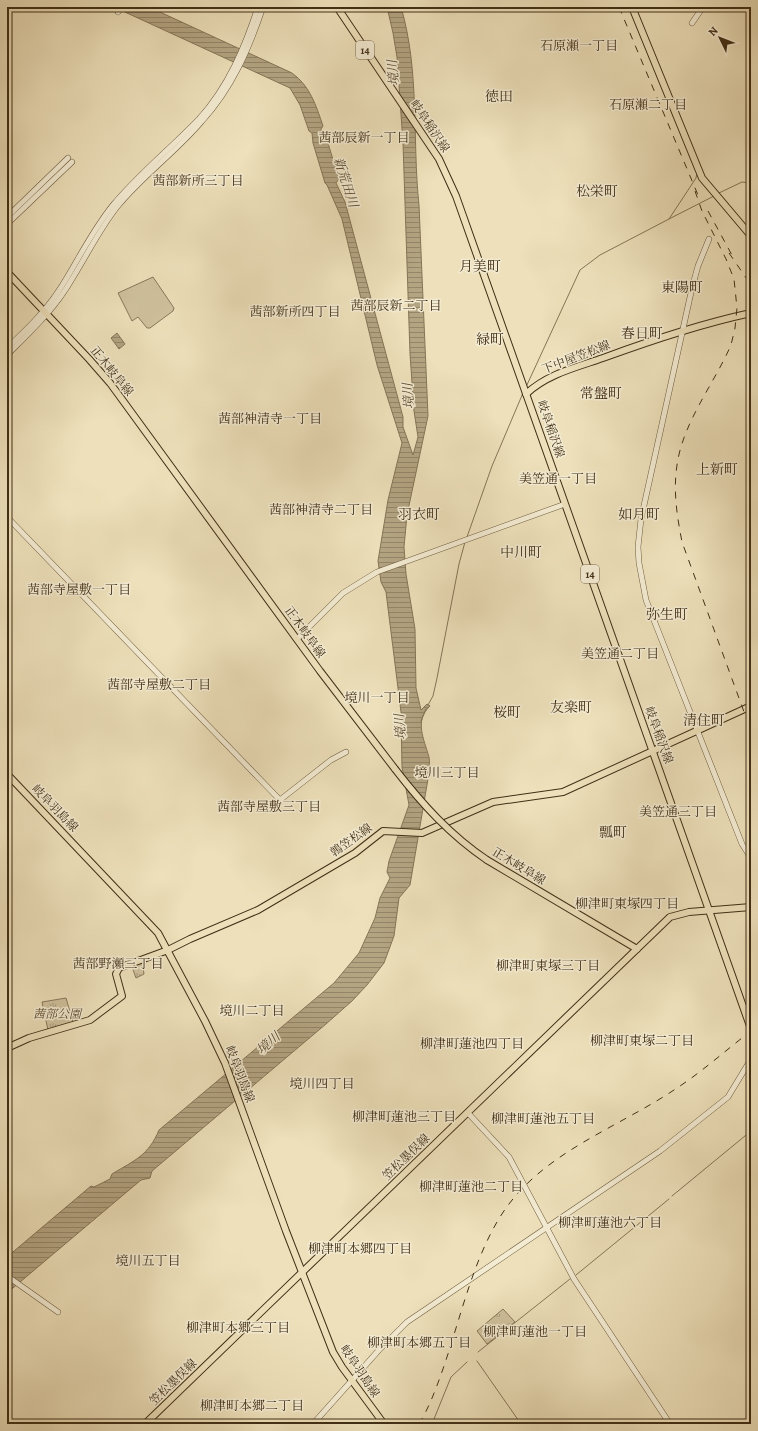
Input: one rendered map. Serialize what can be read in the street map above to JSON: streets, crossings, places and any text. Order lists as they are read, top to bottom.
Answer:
{
  "streets": {
    "main road": [
      "14",
      "岐阜稲沢線",
      "下中屋笠松線",
      "正木岐阜線",
      "岐阜羽島線",
      "鶉笠松線",
      "笠松墨俣線"
    ]
  },
  "crossings": [
    ["岐阜稲沢線", "下中屋笠松線"],
    ["岐阜稲沢線", "鶉笠松線"],
    ["岐阜稲沢線", "笠松墨俣線"],
    ["正木岐阜線", "笠松墨俣線"],
    ["岐阜羽島線", "鶉笠松線"],
    ["岐阜羽島線", "笠松墨俣線"]
  ],
  "districts": [
    "石原瀬一丁目",
    "徳田",
    "石原瀬二丁目",
    "茜部辰新一丁目",
    "茜部新所三丁目",
    "松栄町",
    "月美町",
    "東陽町",
    "茜部辰新二丁目",
    "茜部新所四丁目",
    "春日町",
    "緑町",
    "常盤町",
    "茜部神清寺一丁目",
    "上新町",
    "美笠通一丁目",
    "茜部神清寺二丁目",
    "羽衣町",
    "如月町",
    "中川町",
    "茜部寺屋敷一丁目",
    "弥生町",
    "美笠通二丁目",
    "茜部寺屋敷二丁目",
    "境川一丁目",
    "友楽町",
    "桜町",
    "清住町",
    "境川三丁目",
    "茜部寺屋敷三丁目",
    "美笠通三丁目",
    "瓢町",
    "柳津町東塚四丁目",
    "茜部野瀬三丁目",
    "柳津町東塚三丁目",
    "境川二丁目",
    "柳津町東塚二丁目",
    "柳津町蓮池四丁目",
    "境川四丁目",
    "柳津町蓮池三丁目",
    "柳津町蓮池五丁目",
    "柳津町蓮池二丁目",
    "柳津町蓮池六丁目",
    "柳津町本郷四丁目",
    "境川五丁目",
    "柳津町本郷三丁目",
    "柳津町蓮池一丁目",
    "柳津町本郷五丁目",
    "柳津町本郷二丁目"
  ],
  "water": ["境川", "新荒田川"],
  "parks": ["茜部公園"],
  "north": "top left"
}
